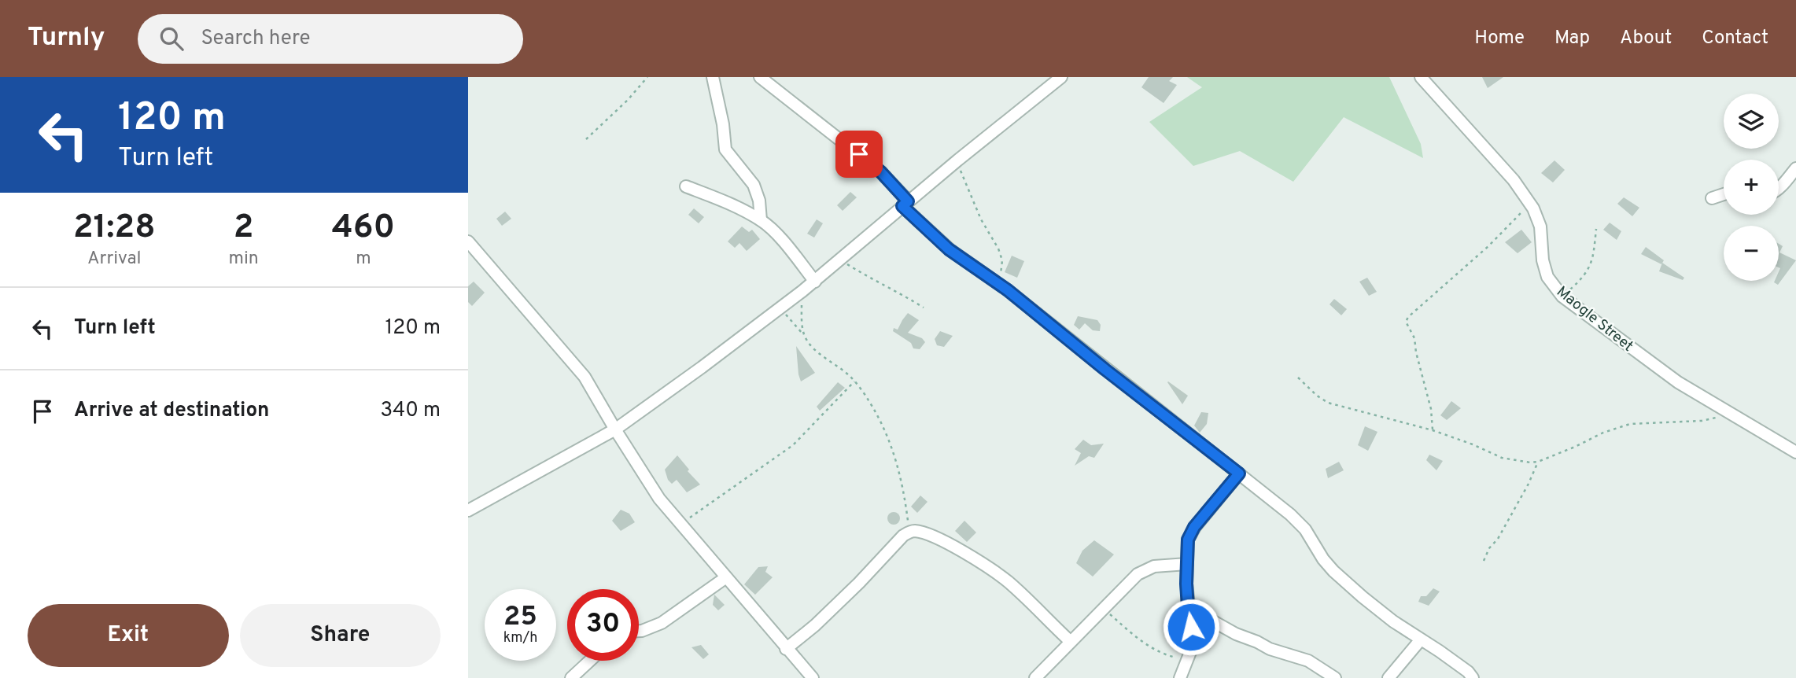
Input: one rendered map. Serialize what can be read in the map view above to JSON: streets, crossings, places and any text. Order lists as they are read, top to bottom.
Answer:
{
  "streets": {
    "street": ["Maogle Street"]
  },
  "page": {
    "header": "Turnly",
    "search": "Search here",
    "nav": [
      "Home",
      "Map",
      "About",
      "Contact"
    ],
    "turn": ["120 m", "Turn left"],
    "map_buttons": ["+", "−"],
    "eta": [
      "21:28",
      "Arrival",
      "2",
      "min",
      "460",
      "m"
    ],
    "list": [
      {
        "name": "Turn left",
        "value": "120 m"
      },
      {
        "name": "Arrive at destination",
        "value": "340 m"
      }
    ],
    "speed": "25 km/h",
    "limit": "30",
    "buttons": ["Exit", "Share"]
  }
}
